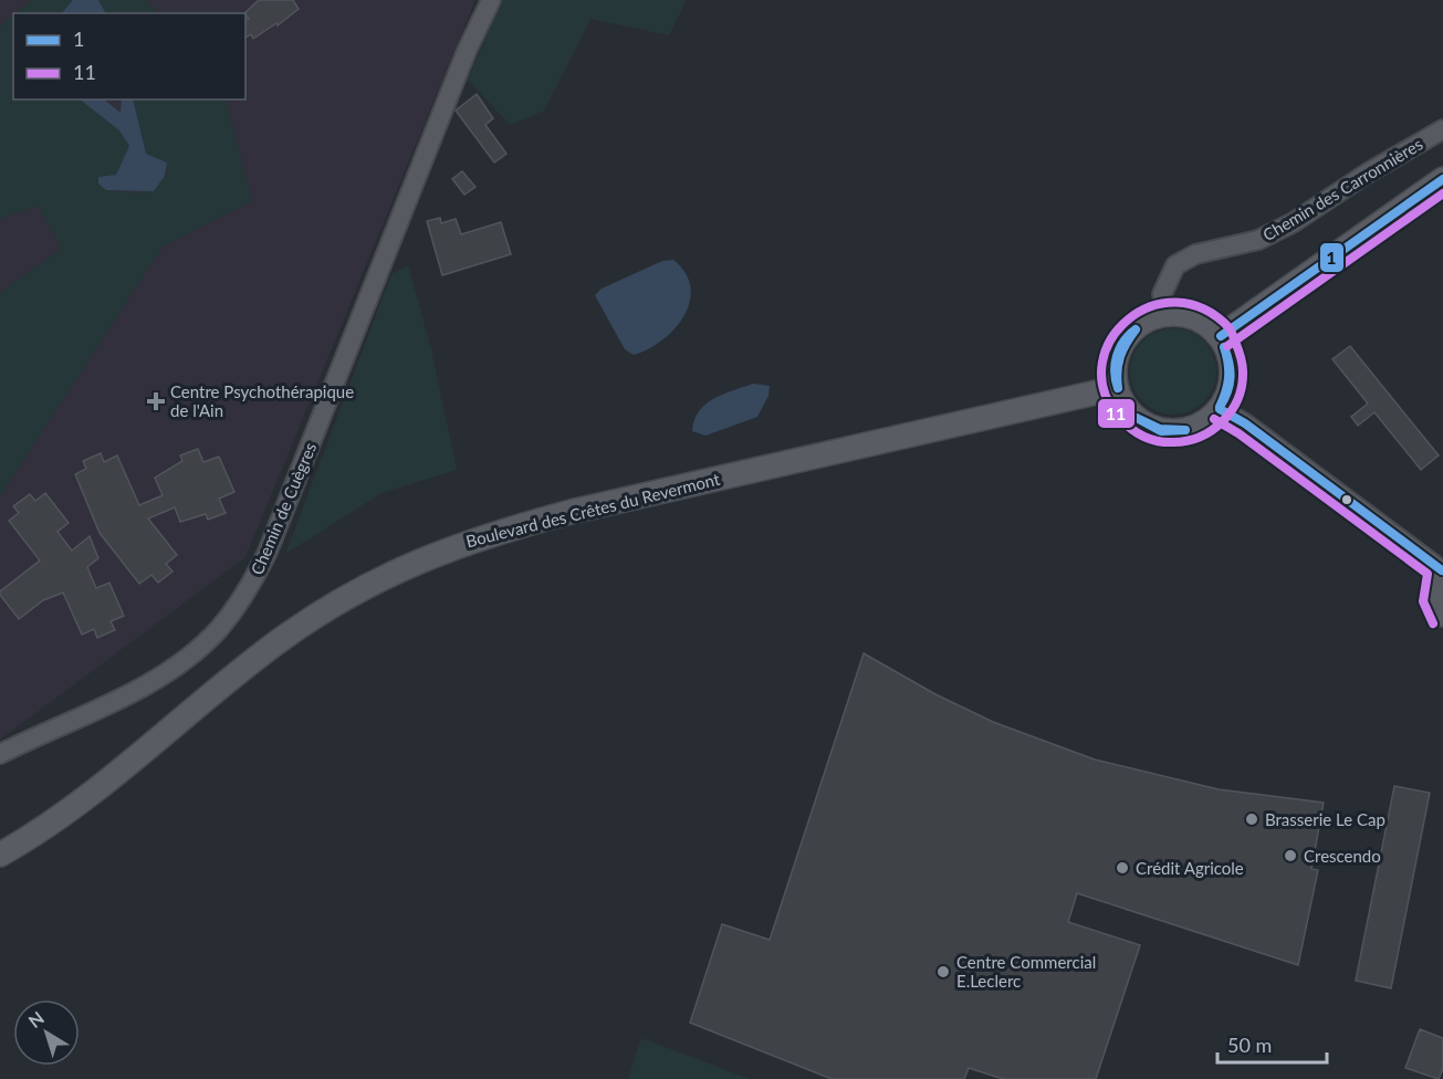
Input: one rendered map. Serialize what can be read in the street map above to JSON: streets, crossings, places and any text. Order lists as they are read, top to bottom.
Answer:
{
  "streets": {
    "main road": ["Boulevard des Crêtes du Revermont"],
    "street": ["Chemin des Carronnières", "Chemin de Cuègres"]
  },
  "crossings": [
    ["Chemin des Carronnières", "Boulevard des Crêtes du Revermont"]
  ],
  "places": {
    "health": ["Centre Psychothérapique de l'Ain"],
    "other": [
      "Brasserie Le Cap",
      "Crescendo",
      "Crédit Agricole",
      "Centre Commercial E.Leclerc"
    ]
  },
  "lines": ["transit line 1", "transit line 11"],
  "legend": ["1", "11"],
  "scale_bar": "50 m",
  "north": "top left"
}
